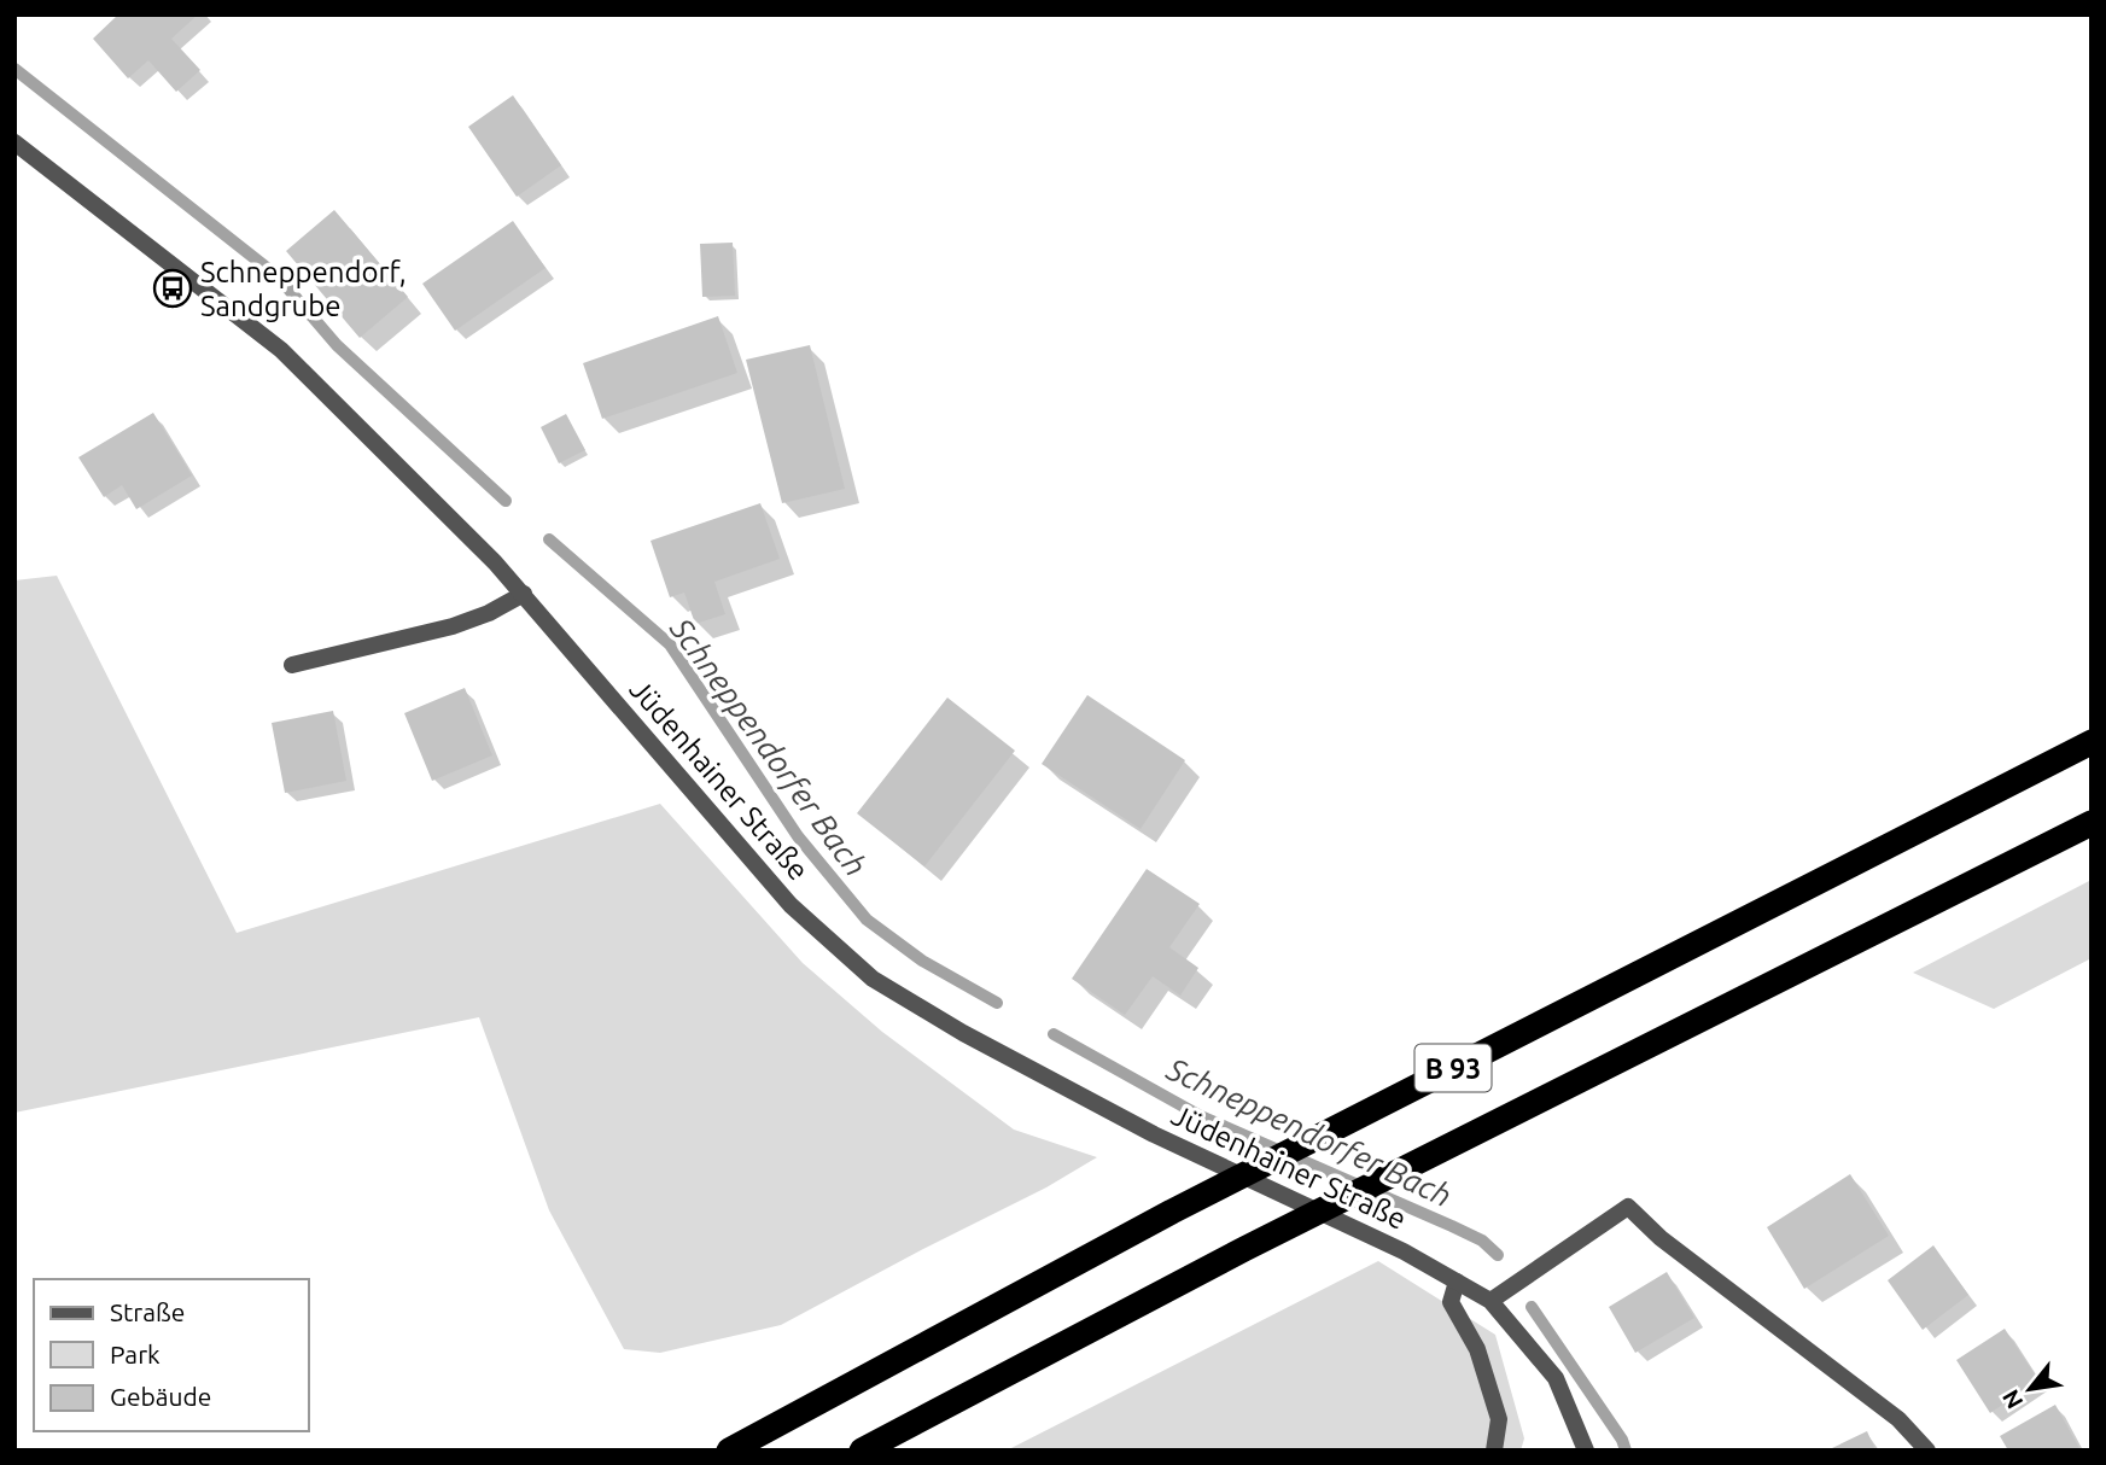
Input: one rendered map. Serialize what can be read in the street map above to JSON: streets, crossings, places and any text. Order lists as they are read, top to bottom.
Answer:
{
  "streets": {
    "highway": ["B 93"],
    "street": ["Jüdenhainer Straße"]
  },
  "water": ["Schneppendorfer Bach"],
  "places": {
    "bus stop": ["Schneppendorf, Sandgrube"]
  },
  "legend": ["Straße", "Park", "Gebäude"],
  "north": "bottom left"
}
